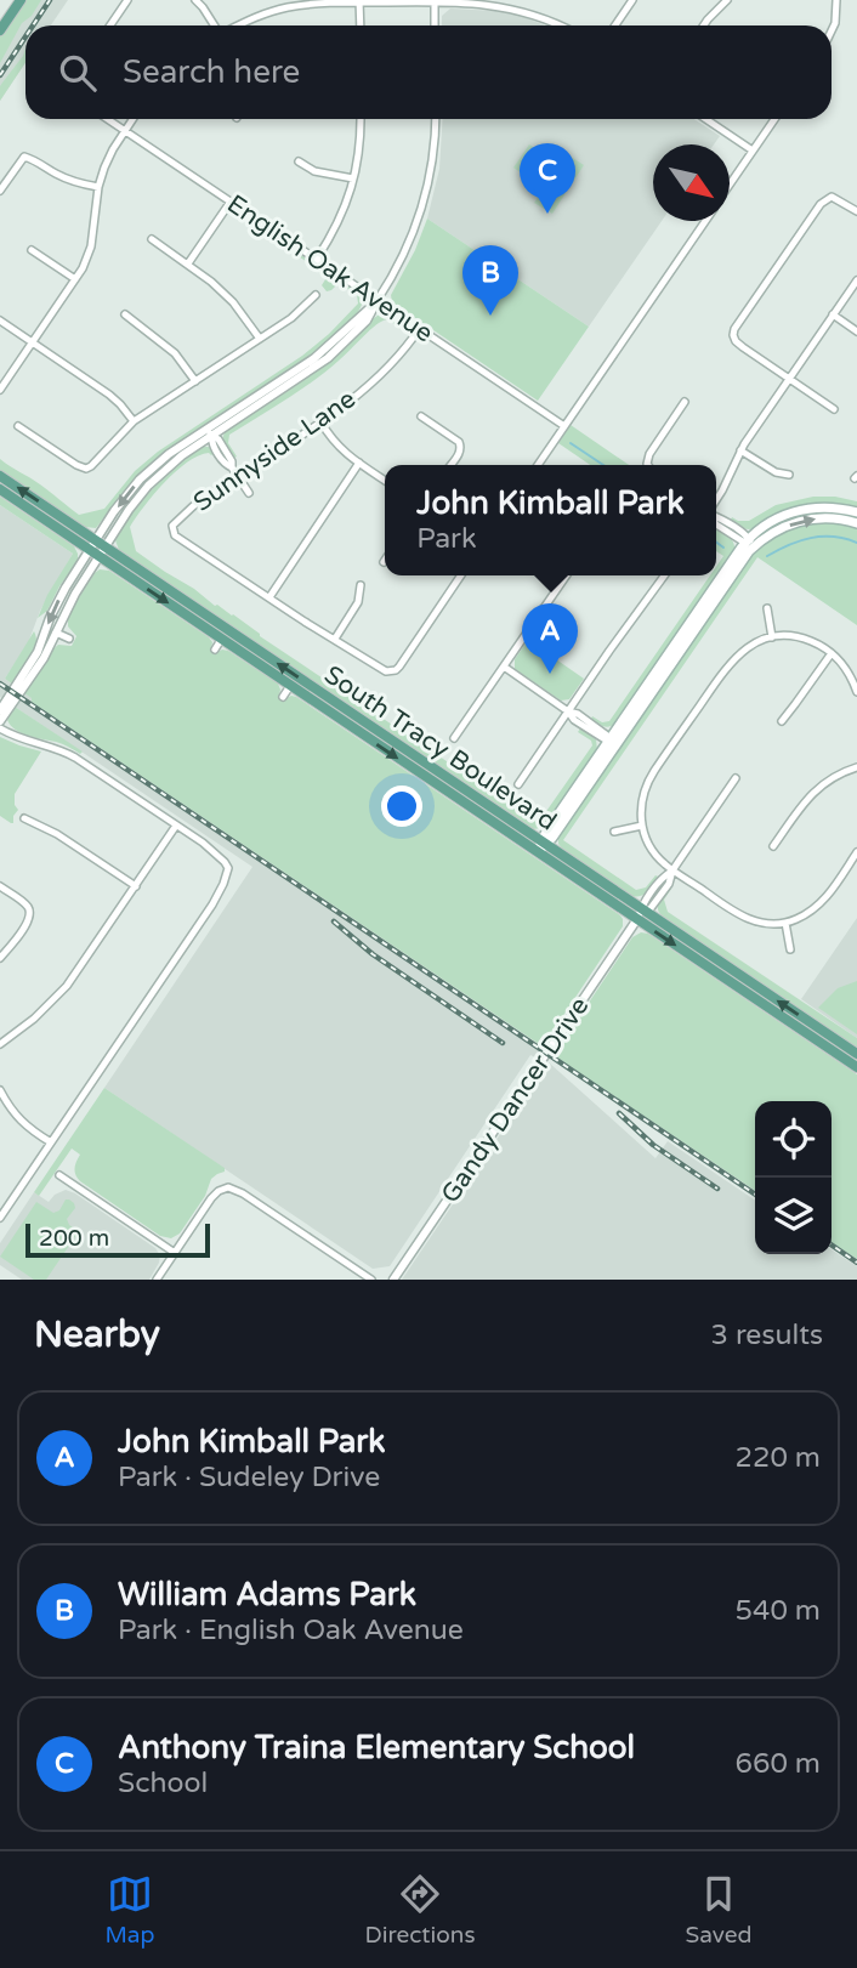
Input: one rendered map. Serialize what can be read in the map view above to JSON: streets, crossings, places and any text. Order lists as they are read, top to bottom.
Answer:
{
  "streets": {
    "main road": ["South Tracy Boulevard"],
    "street": ["English Oak Avenue", "Sunnyside Lane", "Gandy Dancer Drive"]
  },
  "crossings": [
    ["English Oak Avenue", "Sunnyside Lane"],
    ["South Tracy Boulevard", "Gandy Dancer Drive"]
  ],
  "scale_bar": "200 m",
  "north": "bottom right",
  "page": {
    "search": "Search here",
    "pins": ["C", "B", "A"],
    "popup": ["John Kimball Park", "Park"],
    "scale": "200 m",
    "heading": ["Nearby", "3 results"],
    "list": [
      {
        "mark": "A",
        "name": "John Kimball Park",
        "note": "Park · Sudeley Drive",
        "value": "220 m"
      },
      {
        "mark": "B",
        "name": "William Adams Park",
        "note": "Park · English Oak Avenue",
        "value": "540 m"
      },
      {
        "mark": "C",
        "name": "Anthony Traina Elementary School",
        "note": "School",
        "value": "660 m"
      }
    ],
    "nav": ["Map", "Directions", "Saved"]
  }
}
